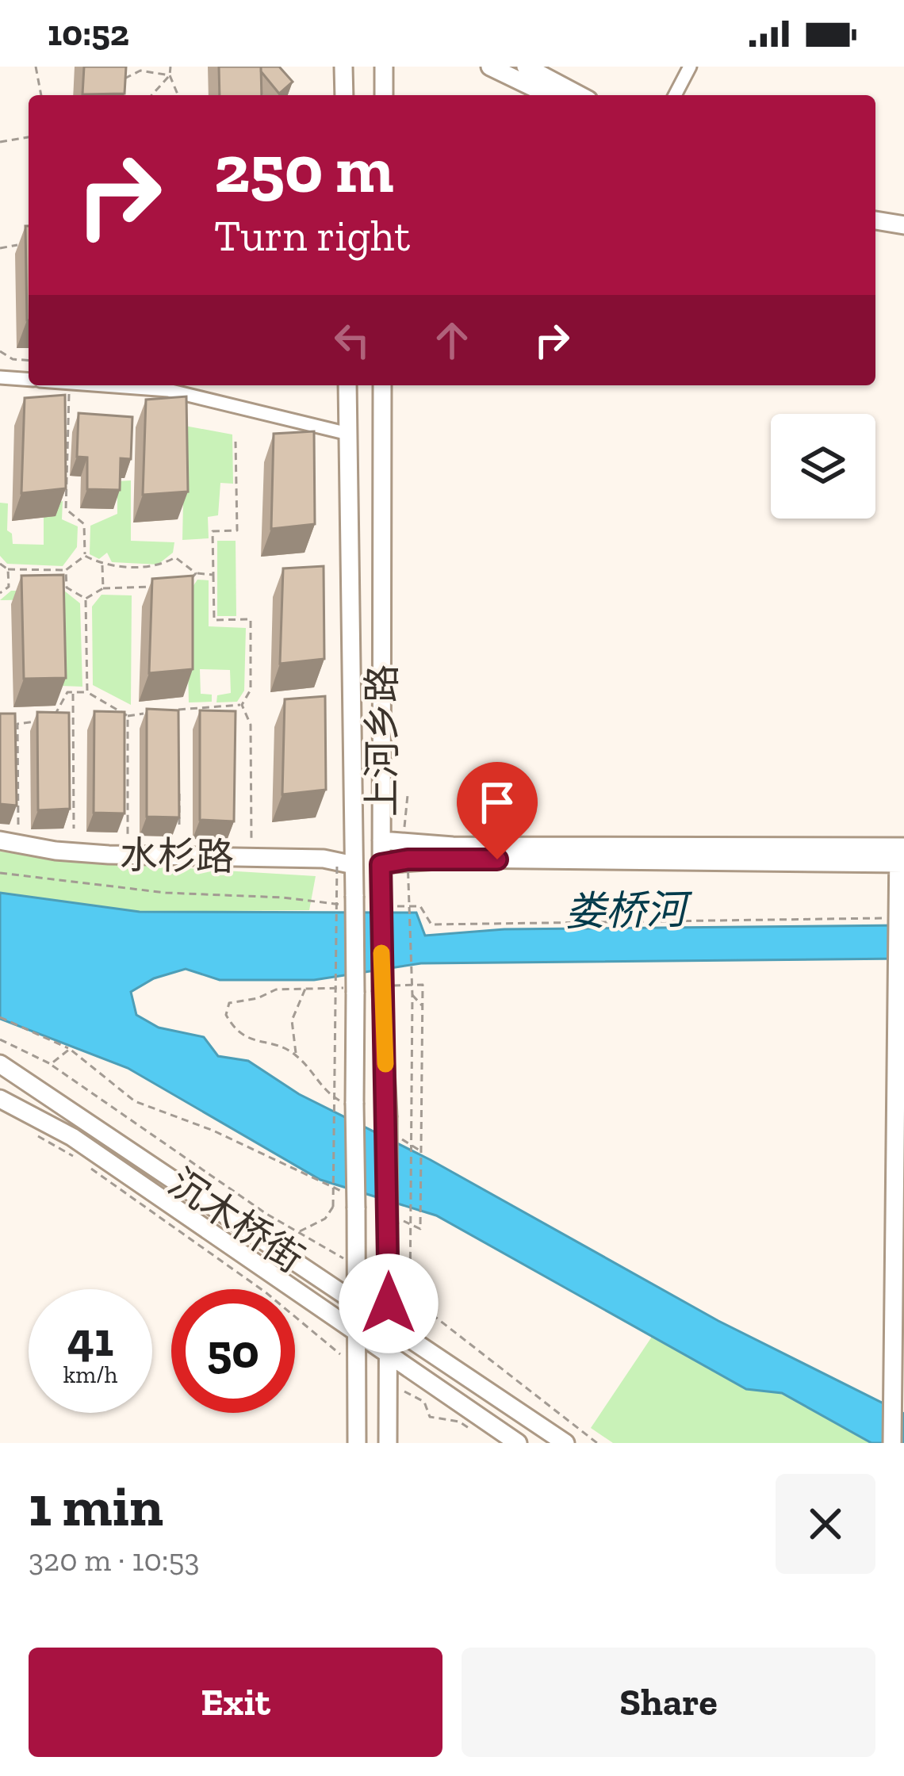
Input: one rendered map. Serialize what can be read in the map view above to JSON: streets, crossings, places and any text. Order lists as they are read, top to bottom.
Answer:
{
  "streets": {
    "street": ["上河乡路", "水杉路", "沉木桥街"]
  },
  "crossings": [
    ["上河乡路", "水杉路"],
    ["上河乡路", "沉木桥街"]
  ],
  "water": ["娄桥河"],
  "page": {
    "status": "10:52",
    "turn": ["250 m", "Turn right"],
    "speed": "41 km/h",
    "limit": "50",
    "heading": ["1 min", "320 m · 10:53"],
    "buttons": ["Exit", "Share"]
  }
}
